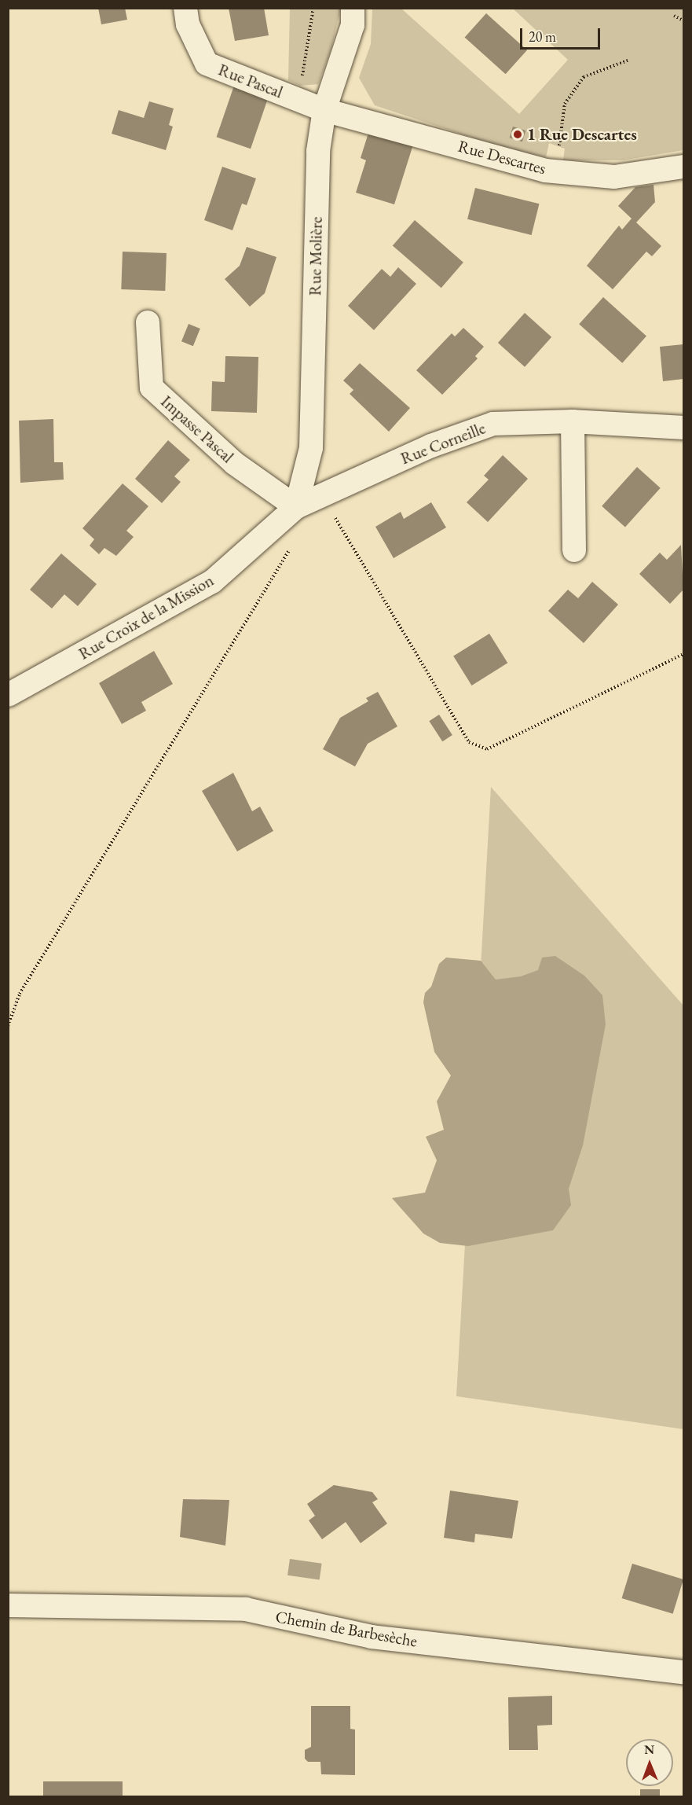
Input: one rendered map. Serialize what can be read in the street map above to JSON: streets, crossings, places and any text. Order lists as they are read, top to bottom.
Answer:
{
  "streets": {
    "street": [
      "Rue Pascal",
      "Rue Descartes",
      "Rue Molière",
      "Impasse Pascal",
      "Rue Corneille",
      "Rue Croix de la Mission",
      "Chemin de Barbesèche"
    ]
  },
  "crossings": [
    ["Rue Pascal", "Rue Descartes"],
    ["Rue Pascal", "Rue Molière"],
    ["Rue Descartes", "Rue Molière"],
    ["Rue Molière", "Impasse Pascal"],
    ["Rue Molière", "Rue Corneille"],
    ["Rue Molière", "Rue Croix de la Mission"],
    ["Impasse Pascal", "Rue Corneille"],
    ["Impasse Pascal", "Rue Croix de la Mission"],
    ["Rue Corneille", "Rue Croix de la Mission"]
  ],
  "places": ["1 Rue Descartes"],
  "scale_bar": "20 m",
  "north": "top"
}
